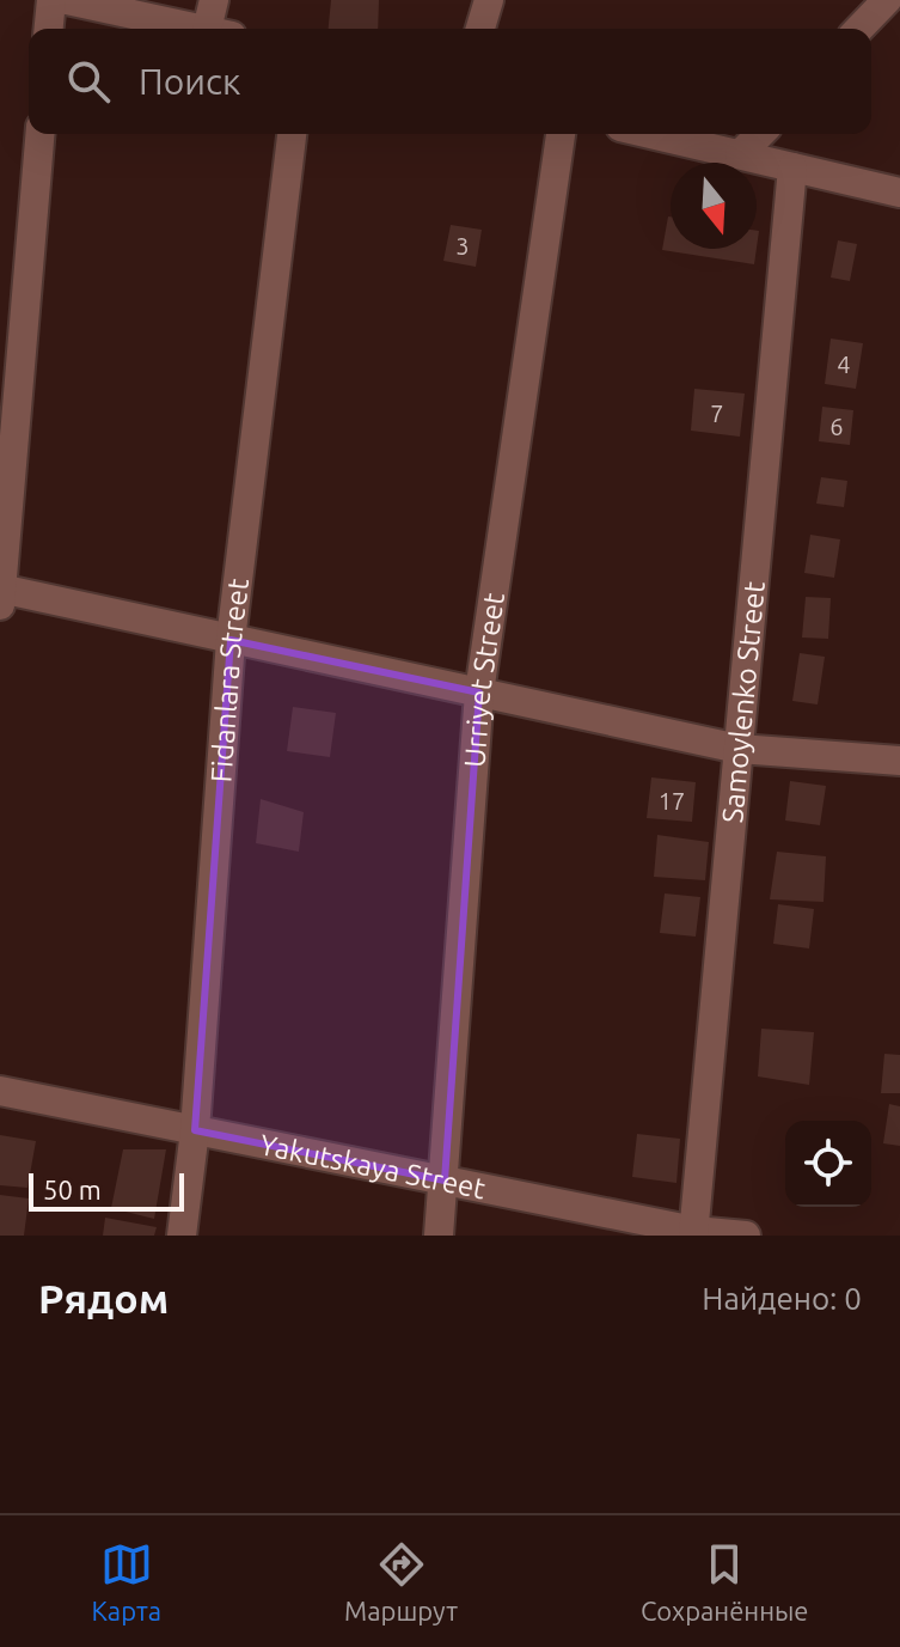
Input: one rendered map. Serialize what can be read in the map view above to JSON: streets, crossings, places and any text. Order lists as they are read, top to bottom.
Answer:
{
  "streets": {
    "street": [
      "Urriyet Street",
      "Fidanlara Street",
      "Samoylenko Street",
      "Yakutskaya Street"
    ]
  },
  "crossings": [
    ["Urriyet Street", "Yakutskaya Street"],
    ["Fidanlara Street", "Yakutskaya Street"],
    ["Samoylenko Street", "Yakutskaya Street"]
  ],
  "house_numbers": [
    "3",
    "4",
    "7",
    "6",
    "17"
  ],
  "scale_bar": "50 m",
  "north": "bottom",
  "page": {
    "search": "Поиск",
    "scale": "50 m",
    "heading": ["Рядом", "Найдено: 0"],
    "nav": ["Карта", "Маршрут", "Сохранённые"]
  }
}
